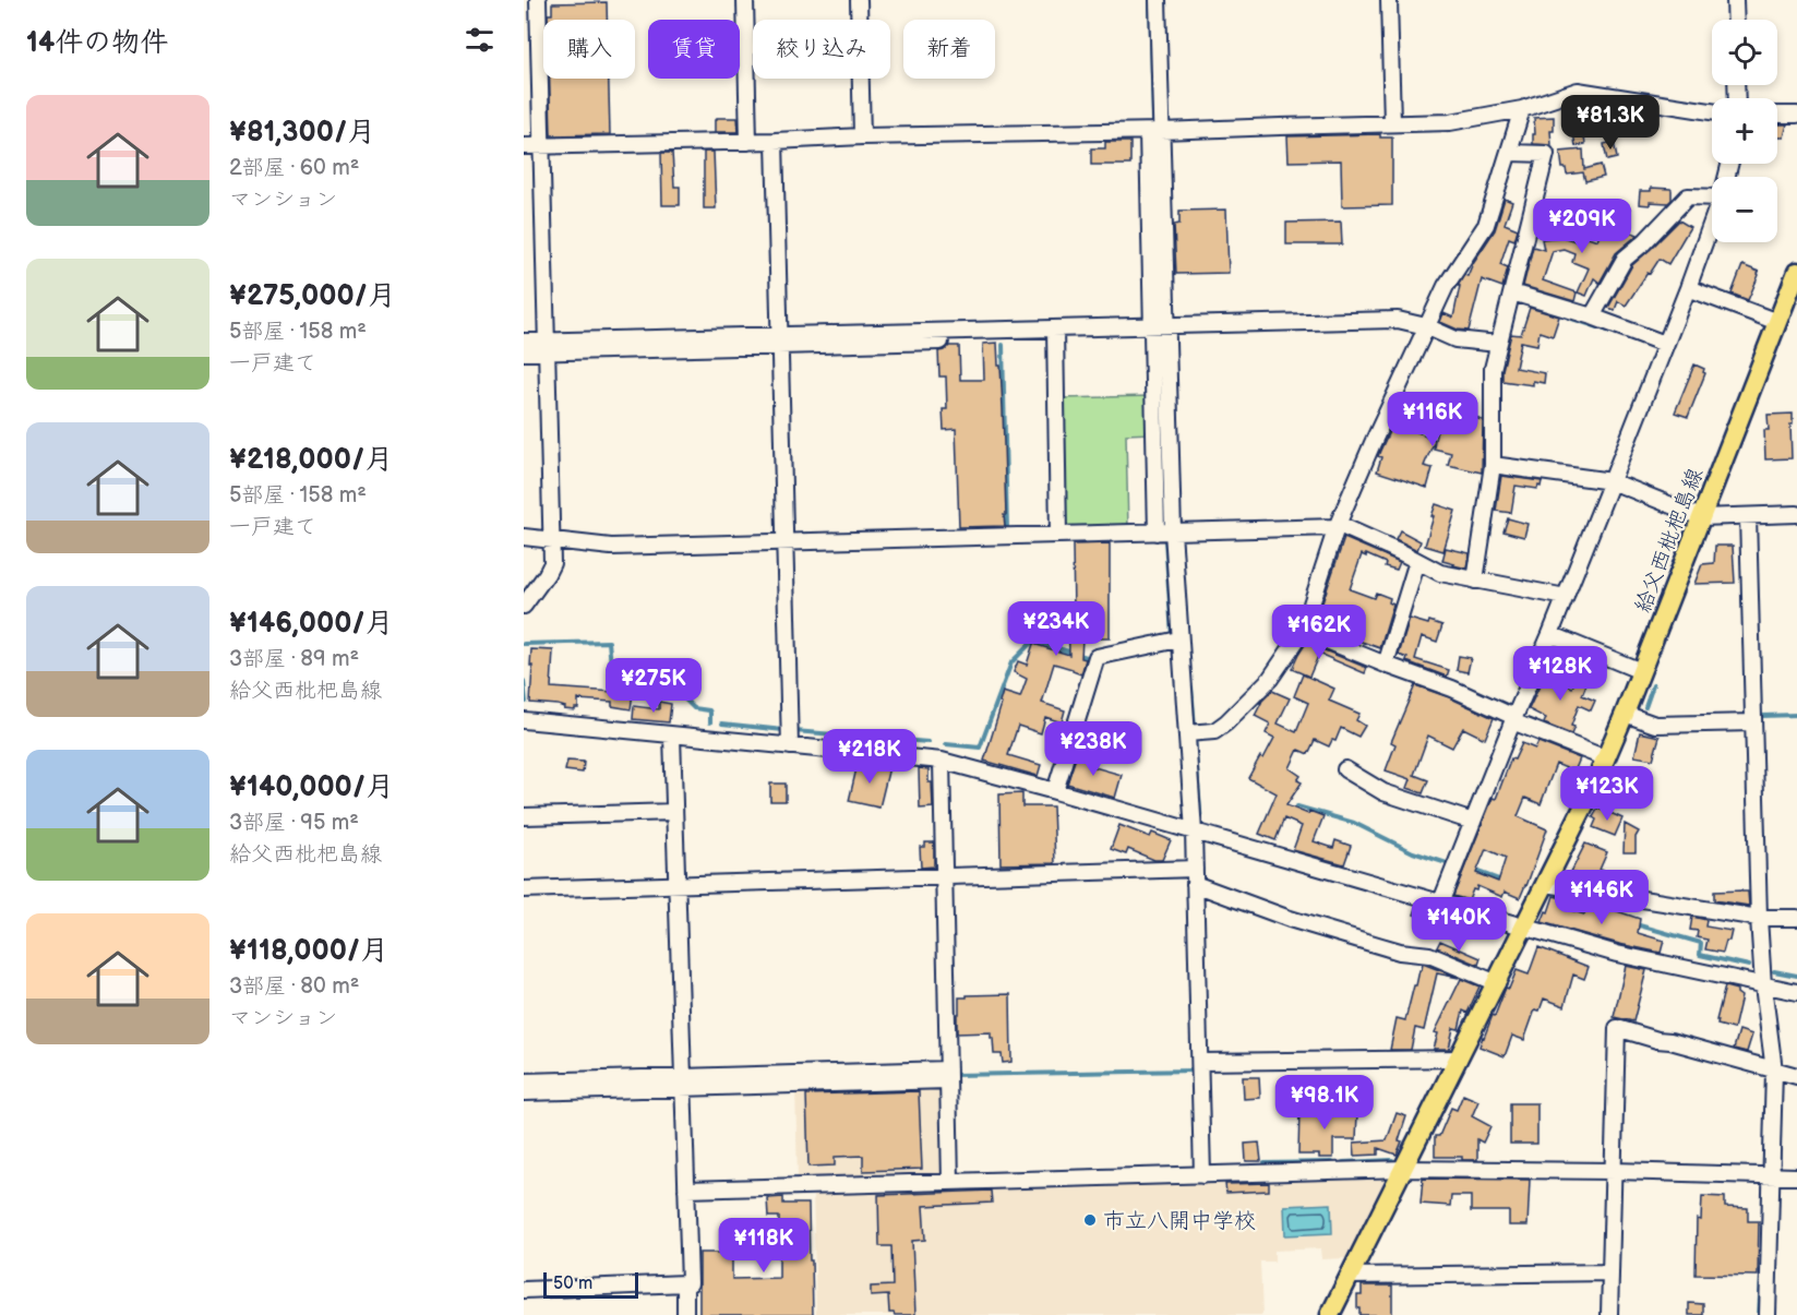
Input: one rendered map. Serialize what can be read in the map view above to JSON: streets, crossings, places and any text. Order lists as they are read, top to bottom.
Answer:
{
  "streets": {
    "main road": ["給父西枇杷島線"]
  },
  "places": ["市立八開中学校"],
  "scale_bar": "50 m",
  "page": {
    "heading": "14件の物件",
    "map_buttons": ["+", "−"],
    "chip": [
      "購入",
      "賃貸",
      "絞り込み",
      "新着"
    ],
    "list": [
      {
        "name": "¥81,300/月",
        "note": "2部屋 · 60 m² · マンション"
      },
      {
        "name": "¥275,000/月",
        "note": "5部屋 · 158 m² · 一戸建て"
      },
      {
        "name": "¥218,000/月",
        "note": "5部屋 · 158 m² · 一戸建て"
      },
      {
        "name": "¥146,000/月",
        "note": "3部屋 · 89 m² · 給父西枇杷島線"
      },
      {
        "name": "¥140,000/月",
        "note": "3部屋 · 95 m² · 給父西枇杷島線"
      },
      {
        "name": "¥118,000/月",
        "note": "3部屋 · 80 m² · マンション"
      }
    ],
    "price": [
      "¥81.3K",
      "¥209K",
      "¥116K",
      "¥234K",
      "¥162K",
      "¥128K",
      "¥275K",
      "¥238K",
      "¥218K",
      "¥123K",
      "¥146K",
      "¥140K",
      "¥98.1K",
      "¥118K"
    ],
    "scale": "50 m"
  }
}
